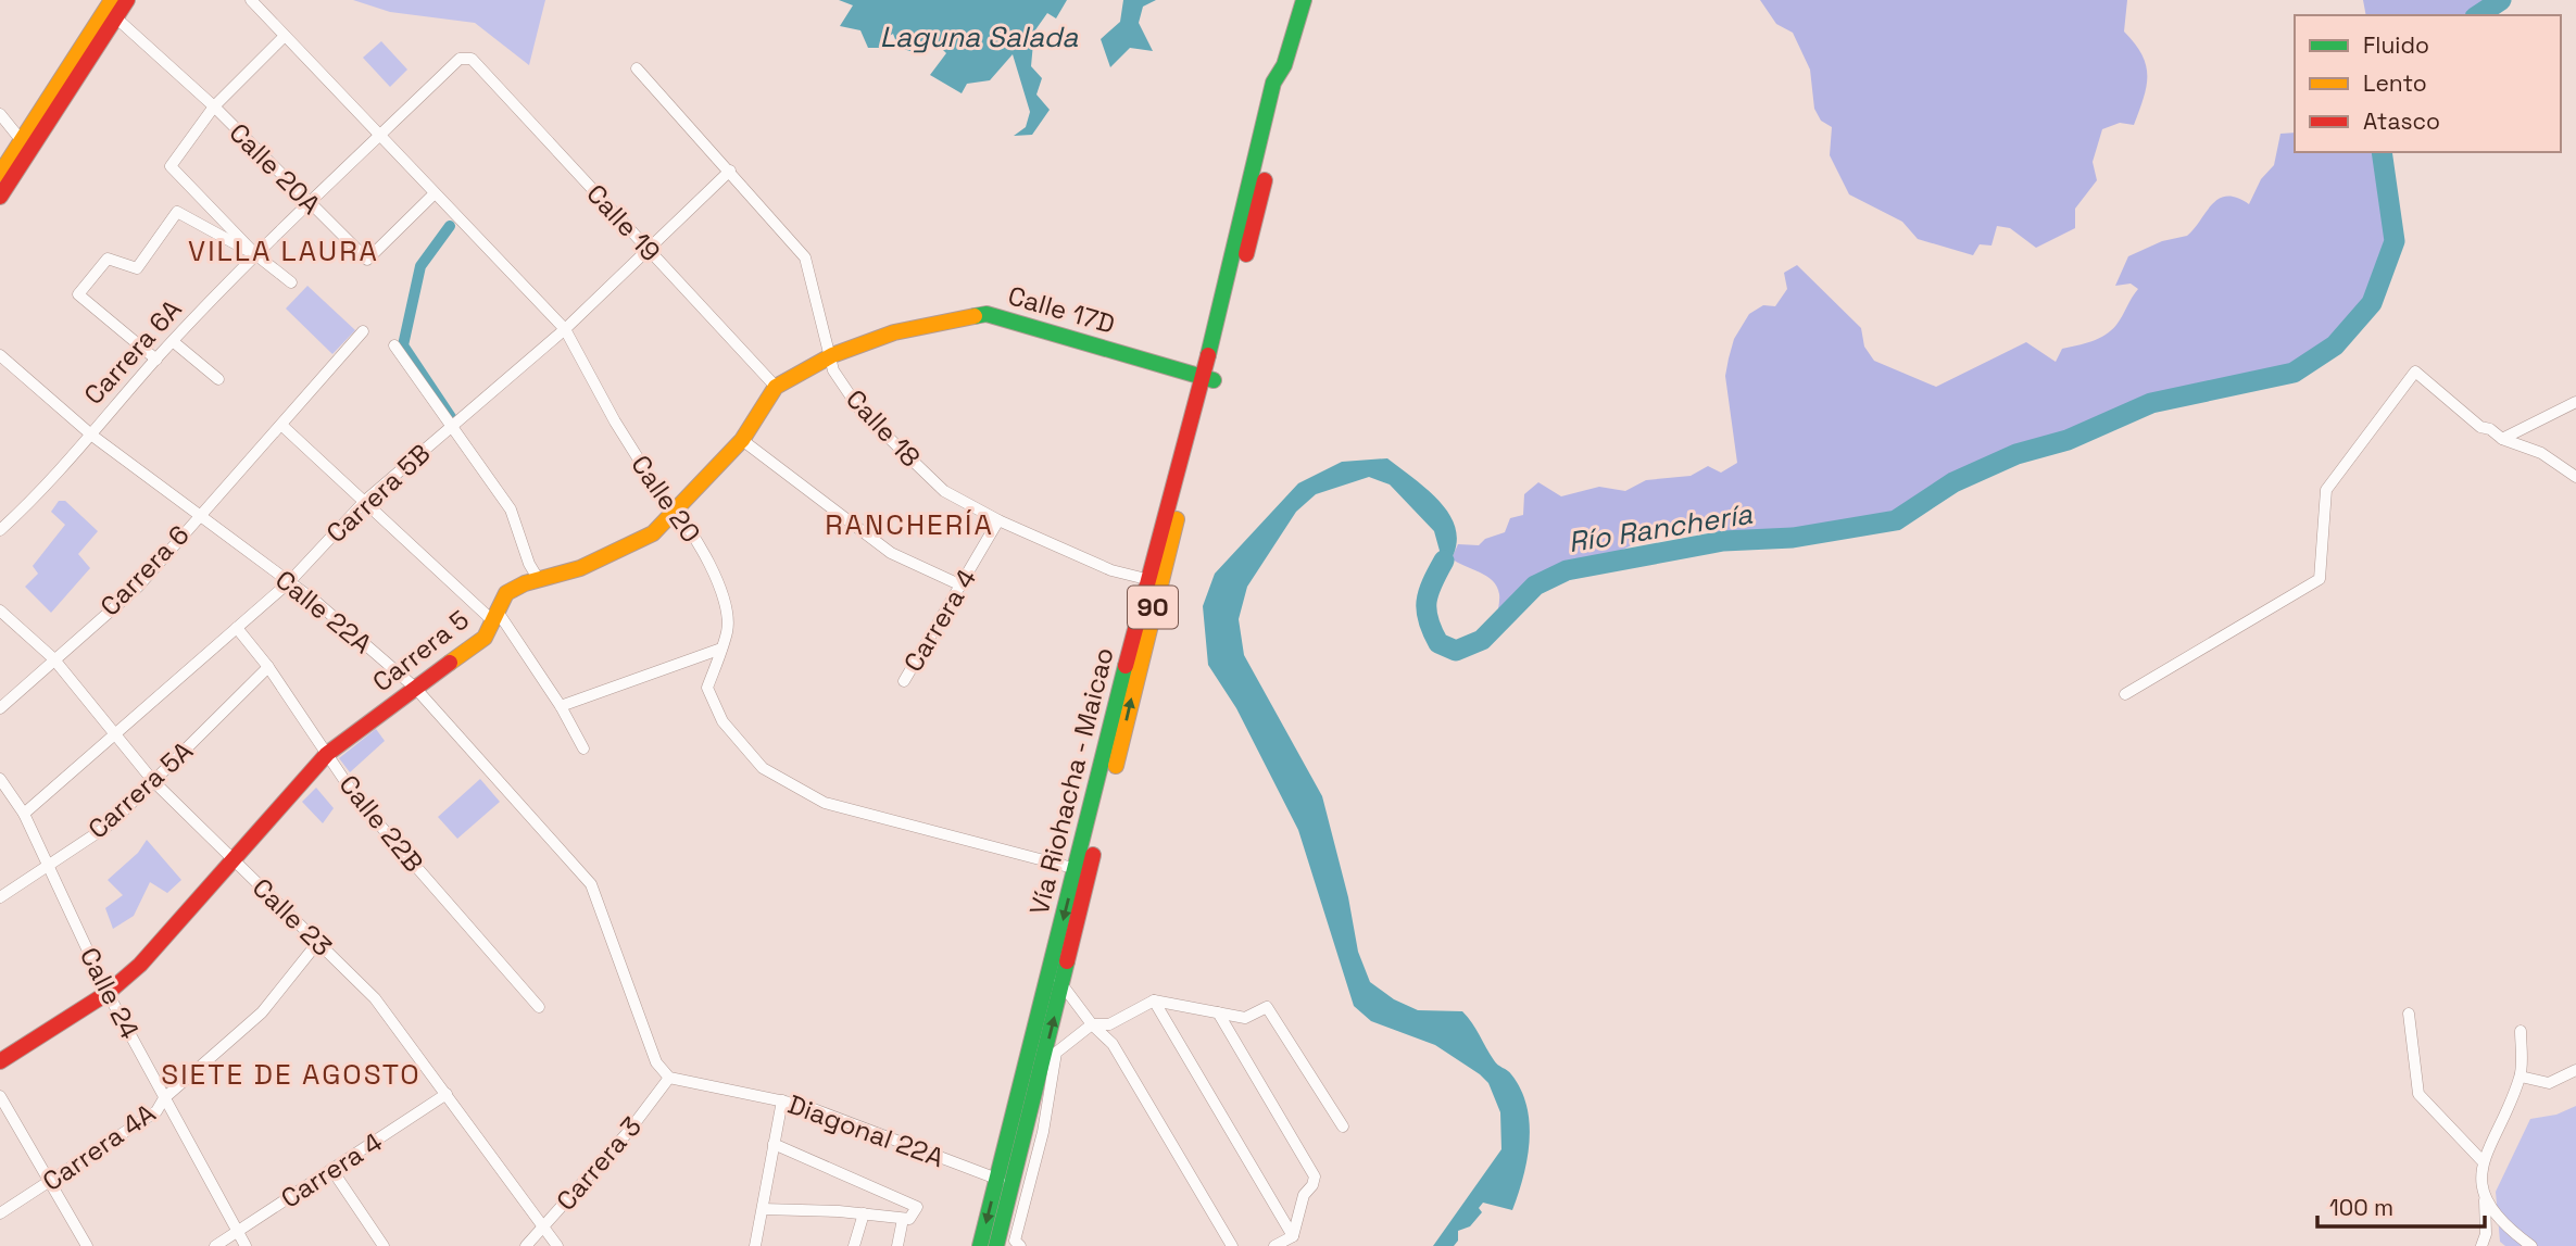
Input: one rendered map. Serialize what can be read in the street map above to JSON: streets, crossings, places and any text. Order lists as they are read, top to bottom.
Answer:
{
  "streets": {
    "main road": [
      "Calle 17D",
      "90",
      "Carrera 5",
      "Vía Riohacha - Maicao"
    ],
    "street": [
      "Calle 20A",
      "Calle 19",
      "Carrera 6A",
      "Calle 18",
      "Carrera 5B",
      "Calle 20",
      "Carrera 6",
      "Calle 22A",
      "Carrera 4",
      "Carrera 5A",
      "Calle 22B",
      "Calle 23",
      "Calle 24",
      "Diagonal 22A",
      "Carrera 4A",
      "Carrera 3"
    ]
  },
  "crossings": [
    ["Calle 20A", "Carrera 6A"],
    ["Calle 20A", "Calle 20"],
    ["Calle 19", "Carrera 6A"],
    ["Calle 19", "Carrera 5B"],
    ["Calle 19", "Carrera 5"],
    ["Calle 17D", "Carrera 5"],
    ["Calle 17D", "Vía Riohacha - Maicao"],
    ["Carrera 6A", "Calle 20"],
    ["Carrera 6A", "Calle 22A"],
    ["Calle 18", "Carrera 5B"],
    ["Calle 18", "Carrera 4"],
    ["Calle 18", "Carrera 5"],
    ["Calle 18", "Vía Riohacha - Maicao"],
    ["Carrera 5B", "Calle 20"],
    ["Carrera 5B", "Calle 22A"],
    ["Carrera 5B", "Calle 22B"],
    ["Carrera 5B", "Calle 23"],
    ["Carrera 5B", "Calle 24"],
    ["Calle 20", "Carrera 5"],
    ["Calle 20", "Vía Riohacha - Maicao"],
    ["Carrera 6", "Calle 22A"],
    ["Carrera 6", "Calle 23"],
    ["Calle 22A", "Carrera 5"],
    ["Calle 22A", "Diagonal 22A"],
    ["Calle 22A", "Carrera 3"],
    ["Carrera 4", "Calle 23"],
    ["Carrera 4", "Calle 24"],
    ["Carrera 5", "Calle 22B"],
    ["Carrera 5", "Calle 23"],
    ["Carrera 5", "Calle 24"],
    ["Vía Riohacha - Maicao", "Diagonal 22A"],
    ["Carrera 5A", "Calle 22B"],
    ["Carrera 5A", "Calle 23"],
    ["Carrera 5A", "Calle 24"],
    ["Calle 23", "Carrera 4A"],
    ["Calle 23", "Carrera 3"],
    ["Calle 24", "Carrera 4A"],
    ["Diagonal 22A", "Carrera 3"]
  ],
  "districts": ["VILLA LAURA", "RANCHERÍA", "SIETE DE AGOSTO"],
  "water": ["Laguna Salada", "Río Ranchería"],
  "legend": ["Fluido", "Lento", "Atasco"],
  "scale_bar": "100 m"
}
